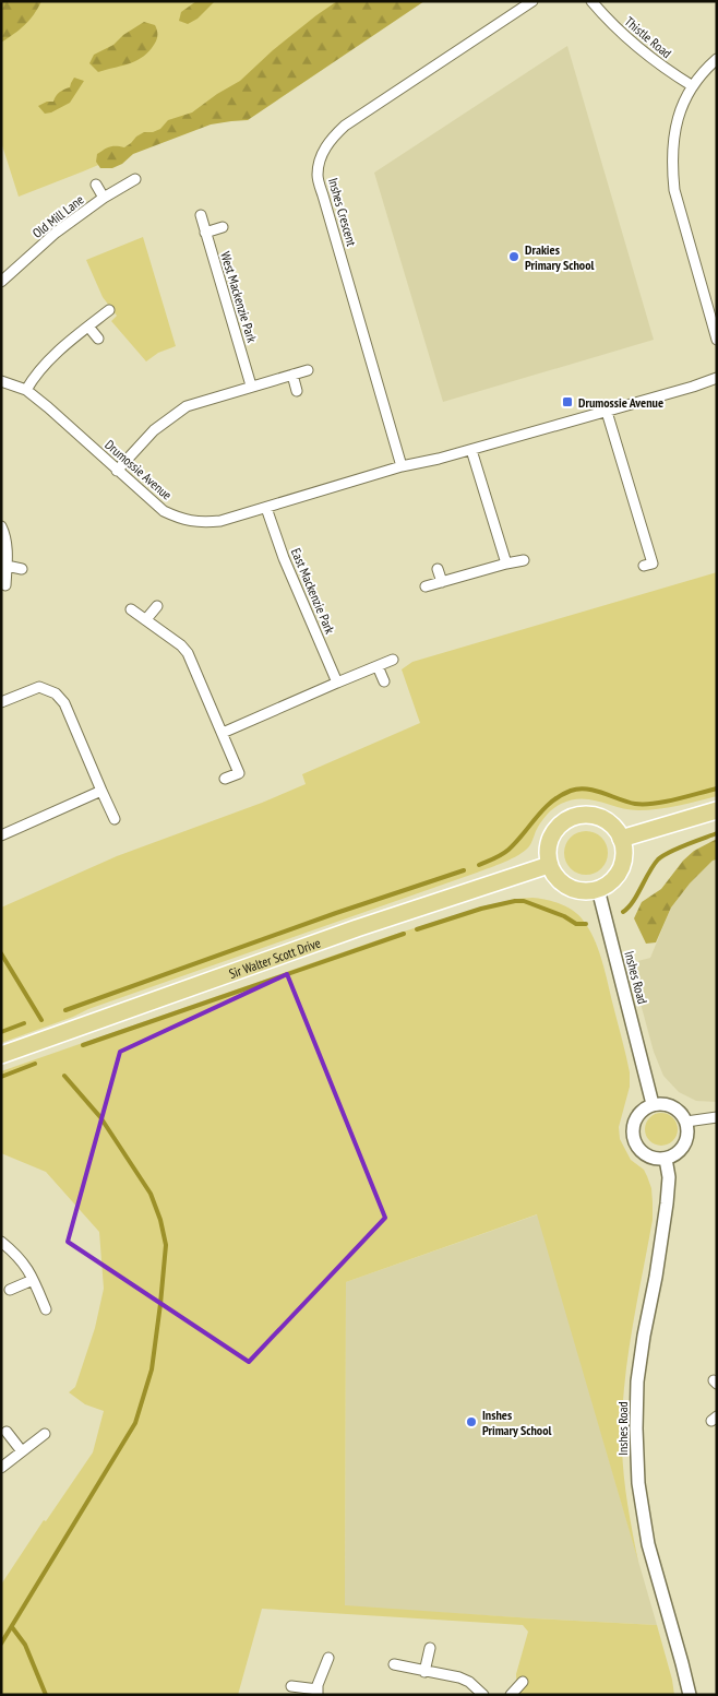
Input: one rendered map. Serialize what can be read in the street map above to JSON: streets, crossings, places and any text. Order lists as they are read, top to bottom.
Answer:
{
  "streets": {
    "main road": ["Sir Walter Scott Drive"],
    "street": [
      "Thistle Road",
      "Inshes Crescent",
      "Old Mill Lane",
      "West Mackenzie Park",
      "Drumossie Avenue",
      "East Mackenzie Park",
      "Inshes Road"
    ]
  },
  "crossings": [
    ["Inshes Crescent", "Drumossie Avenue"],
    ["Drumossie Avenue", "East Mackenzie Park"],
    ["Sir Walter Scott Drive", "Inshes Road"]
  ],
  "places": {
    "other": ["Drakies Primary School", "Inshes Primary School"],
    "transit": ["Drumossie Avenue"]
  }
}
